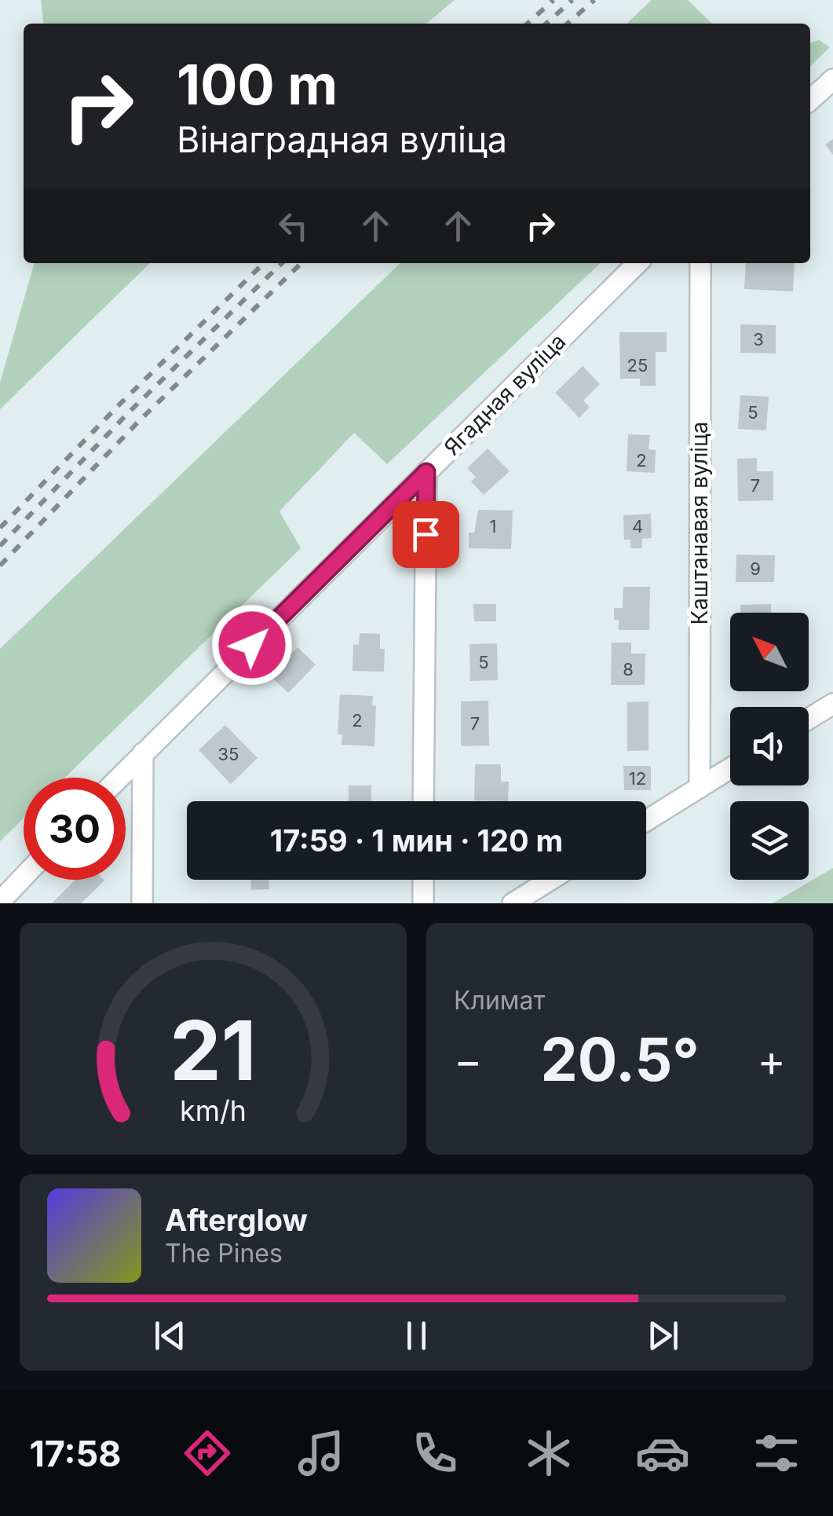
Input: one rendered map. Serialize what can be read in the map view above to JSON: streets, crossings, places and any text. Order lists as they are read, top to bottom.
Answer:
{
  "streets": {
    "street": ["Ягадная вуліца", "Каштанавая вуліца"]
  },
  "house_numbers": [
    "3",
    "25",
    "5",
    "2",
    "7",
    "1",
    "4",
    "9",
    "5",
    "8",
    "2",
    "7",
    "35",
    "12"
  ],
  "north": "top left",
  "page": {
    "turn": ["100 m", "Вінаградная вуліца"],
    "limit": "30",
    "trip": "17:59 · 1 мин · 120 m",
    "tile": "Климат",
    "heat": ["−", "20.5°", "+"],
    "song": ["Afterglow", "The Pines"],
    "tabs": "17:58",
    "gauge": ["21", "km/h"]
  }
}
